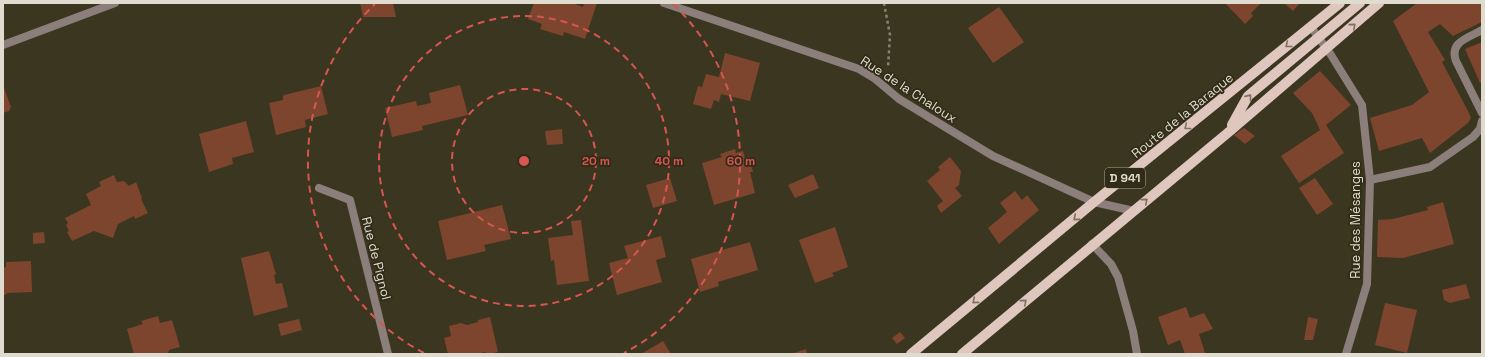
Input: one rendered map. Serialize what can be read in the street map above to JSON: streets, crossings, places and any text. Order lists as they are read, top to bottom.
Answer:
{
  "streets": {
    "main road": ["Route de la Baraque", "D 941"],
    "street": ["Rue de la Chaloux", "Rue des Mésanges", "Rue de Pignol"]
  },
  "crossings": [
    ["Rue de la Chaloux", "Route de la Baraque"],
    ["Route de la Baraque", "D 941"],
    ["Route de la Baraque", "Rue des Mésanges"],
    ["D 941", "Rue des Mésanges"]
  ],
  "rings": ["20 m", "40 m", "60 m"]
}
